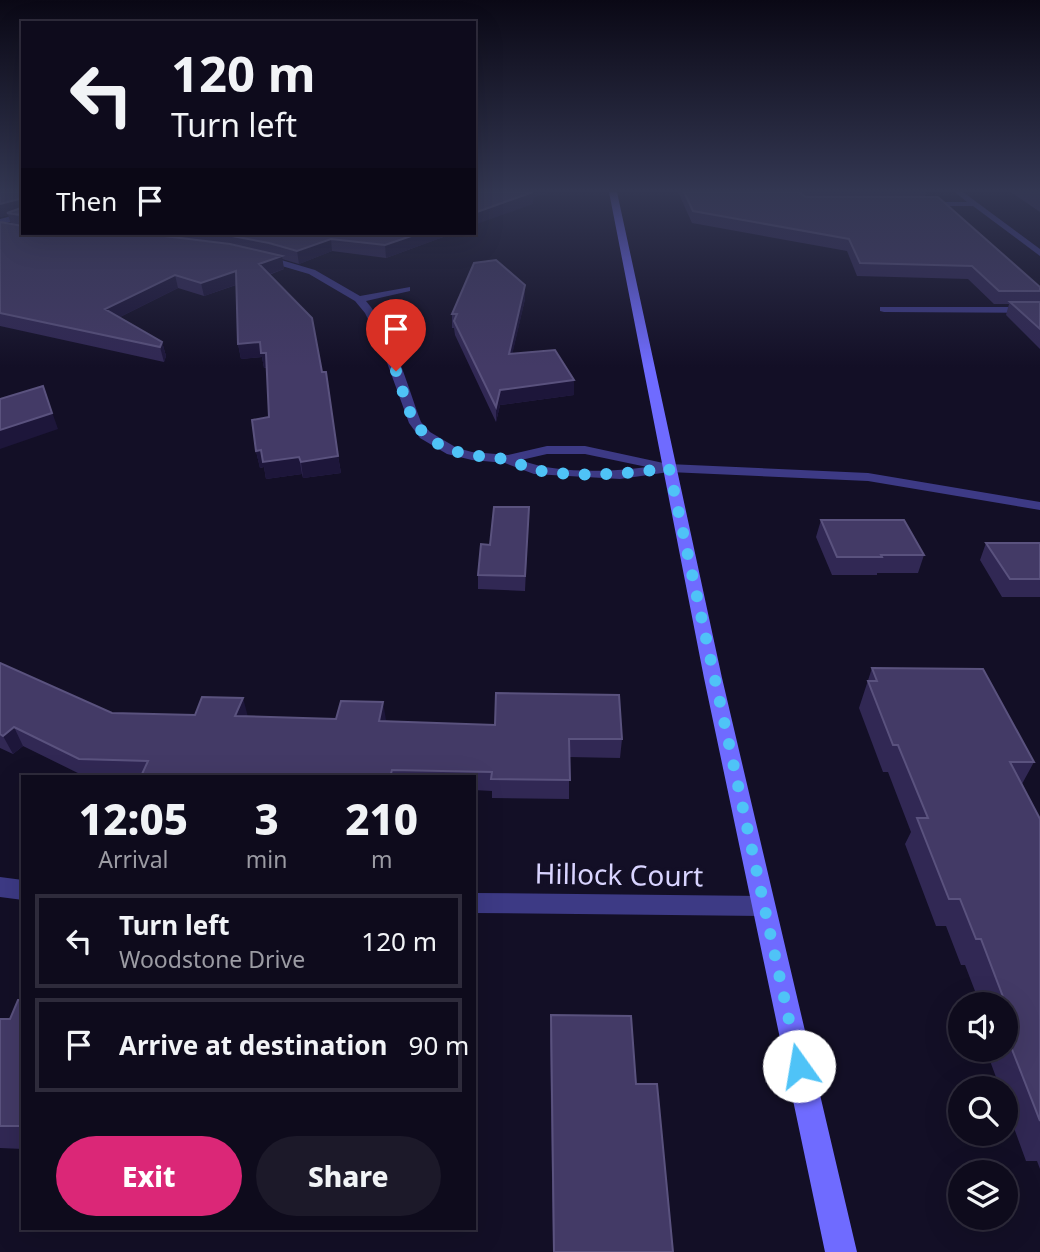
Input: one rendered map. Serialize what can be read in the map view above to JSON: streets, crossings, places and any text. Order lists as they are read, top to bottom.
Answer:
{
  "streets": {
    "street": ["Hillock Court"]
  },
  "page": {
    "turn": ["120 m", "Turn left"],
    "then": "Then",
    "eta": [
      "12:05",
      "Arrival",
      "3",
      "min",
      "210",
      "m"
    ],
    "list": [
      {
        "name": "Turn left",
        "note": "Woodstone Drive",
        "value": "120 m"
      },
      {
        "name": "Arrive at destination",
        "value": "90 m"
      }
    ],
    "buttons": ["Exit", "Share"]
  }
}
